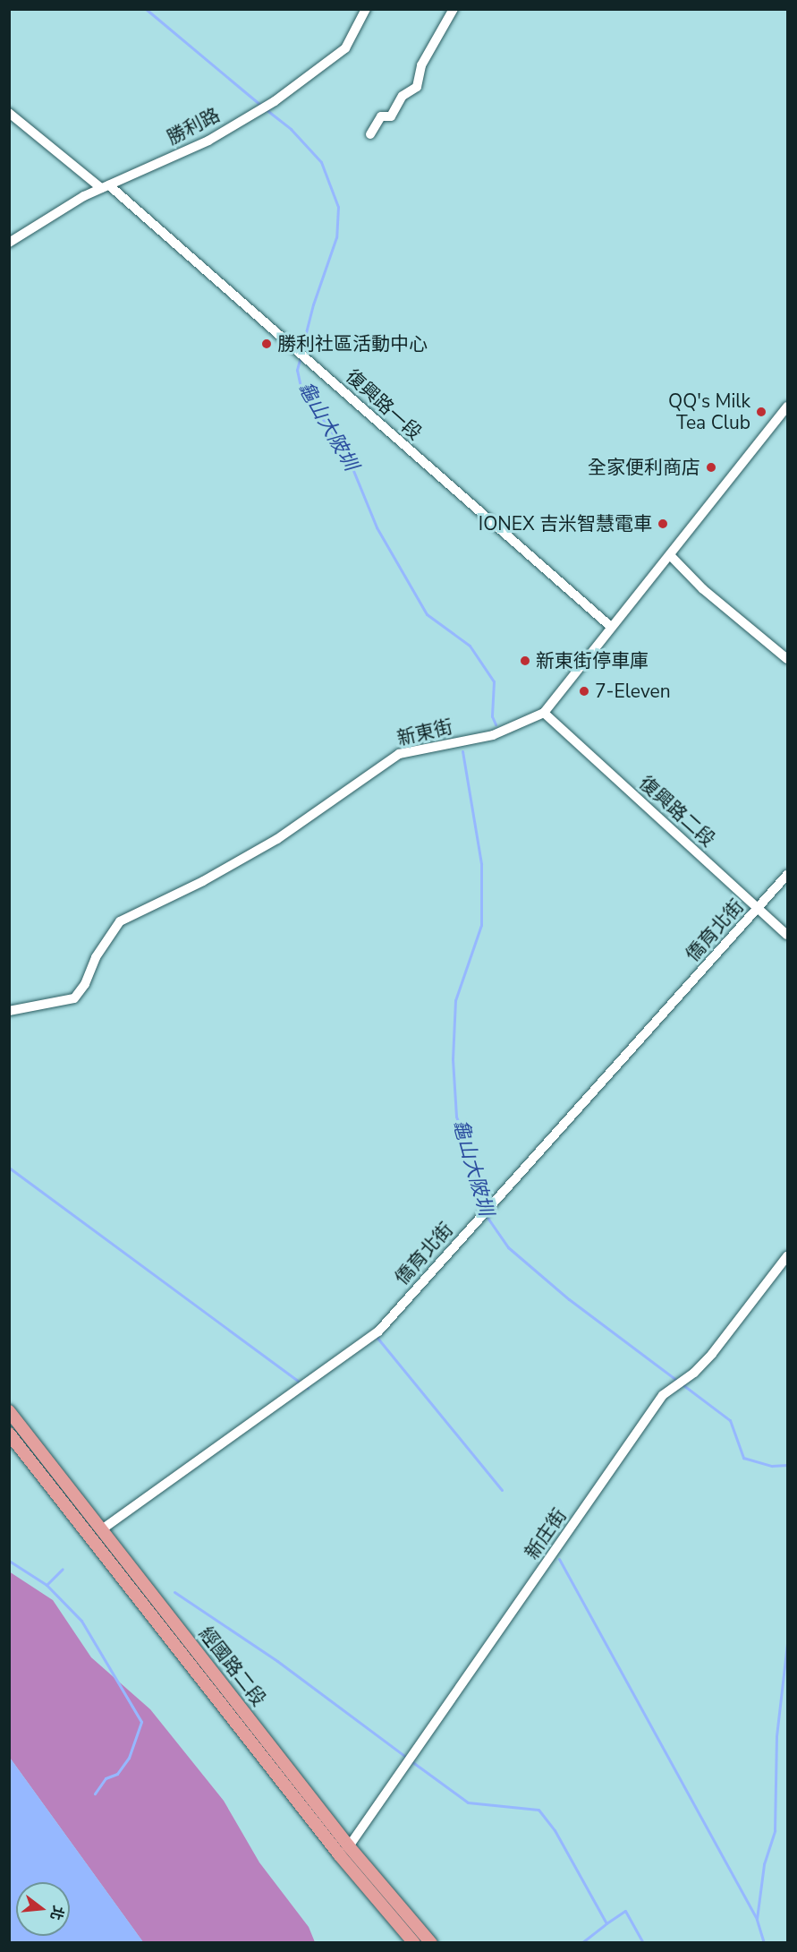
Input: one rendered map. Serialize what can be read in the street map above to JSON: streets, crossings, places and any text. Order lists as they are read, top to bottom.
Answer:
{
  "streets": {
    "main road": ["經國路二段"],
    "street": [
      "勝利路",
      "復興路一段",
      "新東街",
      "復興路二段",
      "僑育北街",
      "新庄街"
    ]
  },
  "crossings": [
    ["勝利路", "復興路一段"],
    ["復興路一段", "新東街"],
    ["新東街", "復興路二段"],
    ["復興路二段", "僑育北街"],
    ["僑育北街", "經國路二段"],
    ["新庄街", "經國路二段"]
  ],
  "water": ["龜山大陂圳"],
  "places": [
    "勝利社區活動中心",
    "QQ's Milk Tea Club",
    "全家便利商店",
    "IONEX 吉米智慧電車",
    "新東街停車庫",
    "7-Eleven"
  ],
  "north": "right"
}
